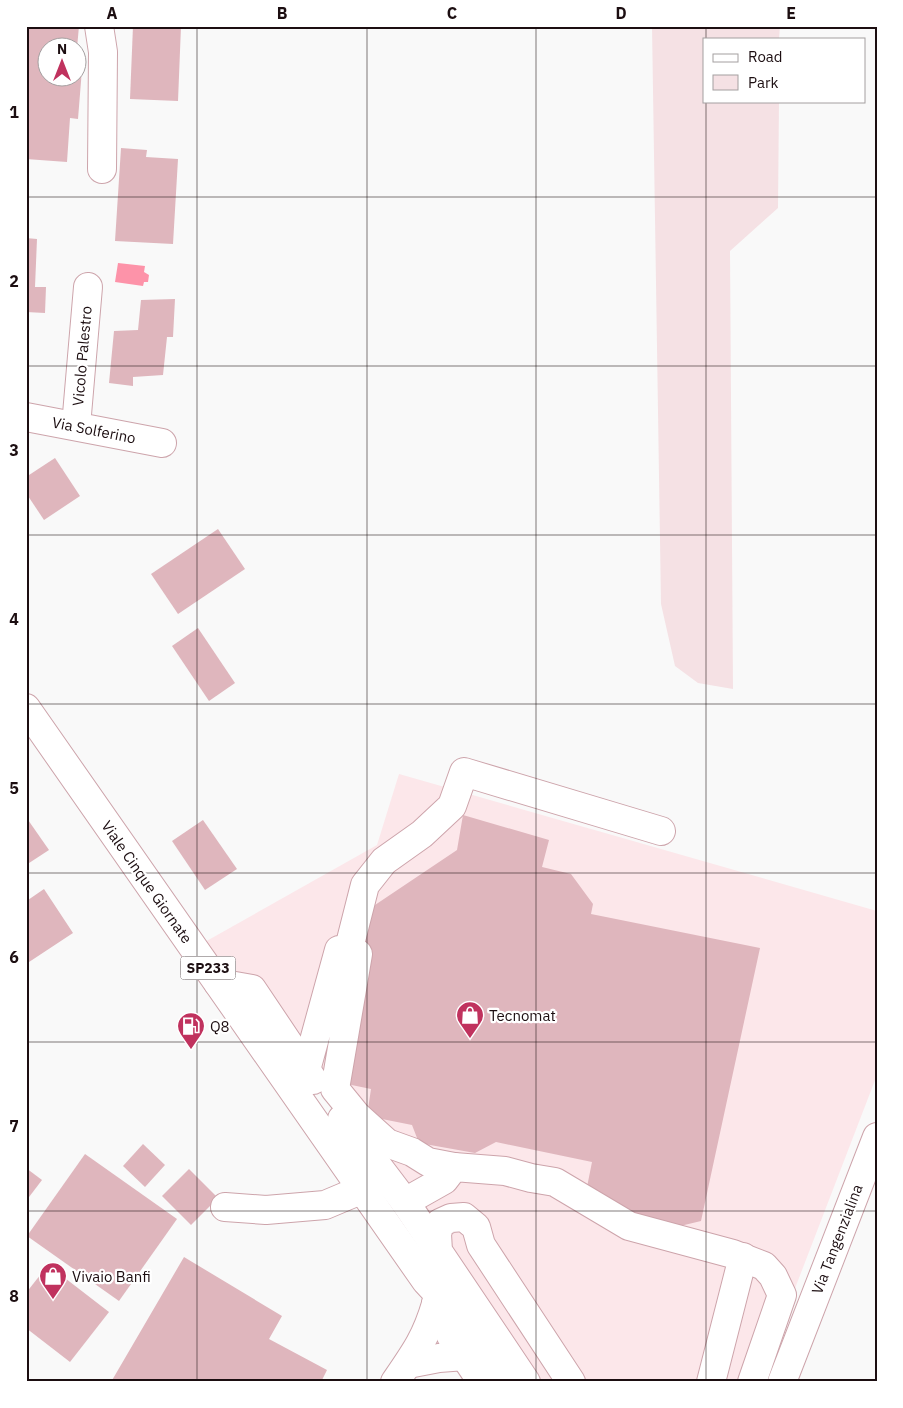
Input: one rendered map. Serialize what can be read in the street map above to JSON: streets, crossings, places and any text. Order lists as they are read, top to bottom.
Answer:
{
  "streets": {
    "main road": [
      "Vicolo Palestro",
      "Via Solferino",
      "Viale Cinque Giornate",
      "SP233",
      "Via Tangenzialina"
    ]
  },
  "crossings": [
    ["Vicolo Palestro", "Via Solferino"]
  ],
  "places": {
    "shop": ["Tecnomat", "Vivaio Banfi"],
    "fuel station": ["Q8"]
  },
  "legend": ["Road", "Park"],
  "north": "top",
  "grid": {
    "columns": [
      "A",
      "B",
      "C",
      "D",
      "E"
    ],
    "rows": [
      "1",
      "2",
      "3",
      "4",
      "5",
      "6",
      "7",
      "8"
    ]
  }
}
